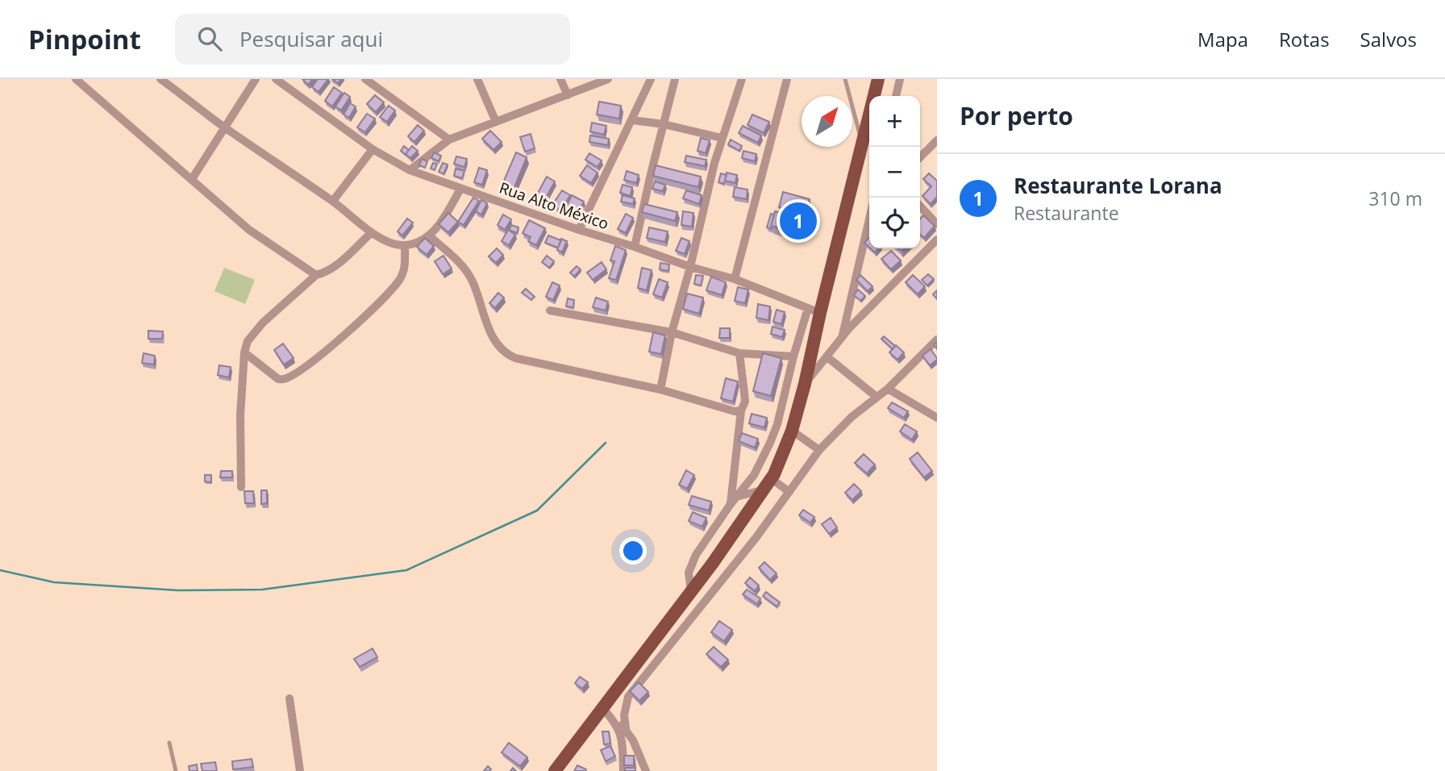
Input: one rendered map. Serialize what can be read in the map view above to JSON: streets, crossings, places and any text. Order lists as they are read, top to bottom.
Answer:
{
  "streets": {
    "street": ["Rua Alto México"]
  },
  "north": "top right",
  "page": {
    "header": "Pinpoint",
    "search": "Pesquisar aqui",
    "nav": ["Mapa", "Rotas", "Salvos"],
    "heading": "Por perto",
    "map_buttons": ["+", "−"],
    "list": [
      {
        "mark": "1",
        "name": "Restaurante Lorana",
        "note": "Restaurante",
        "value": "310 m"
      }
    ],
    "pins": "1"
  }
}
